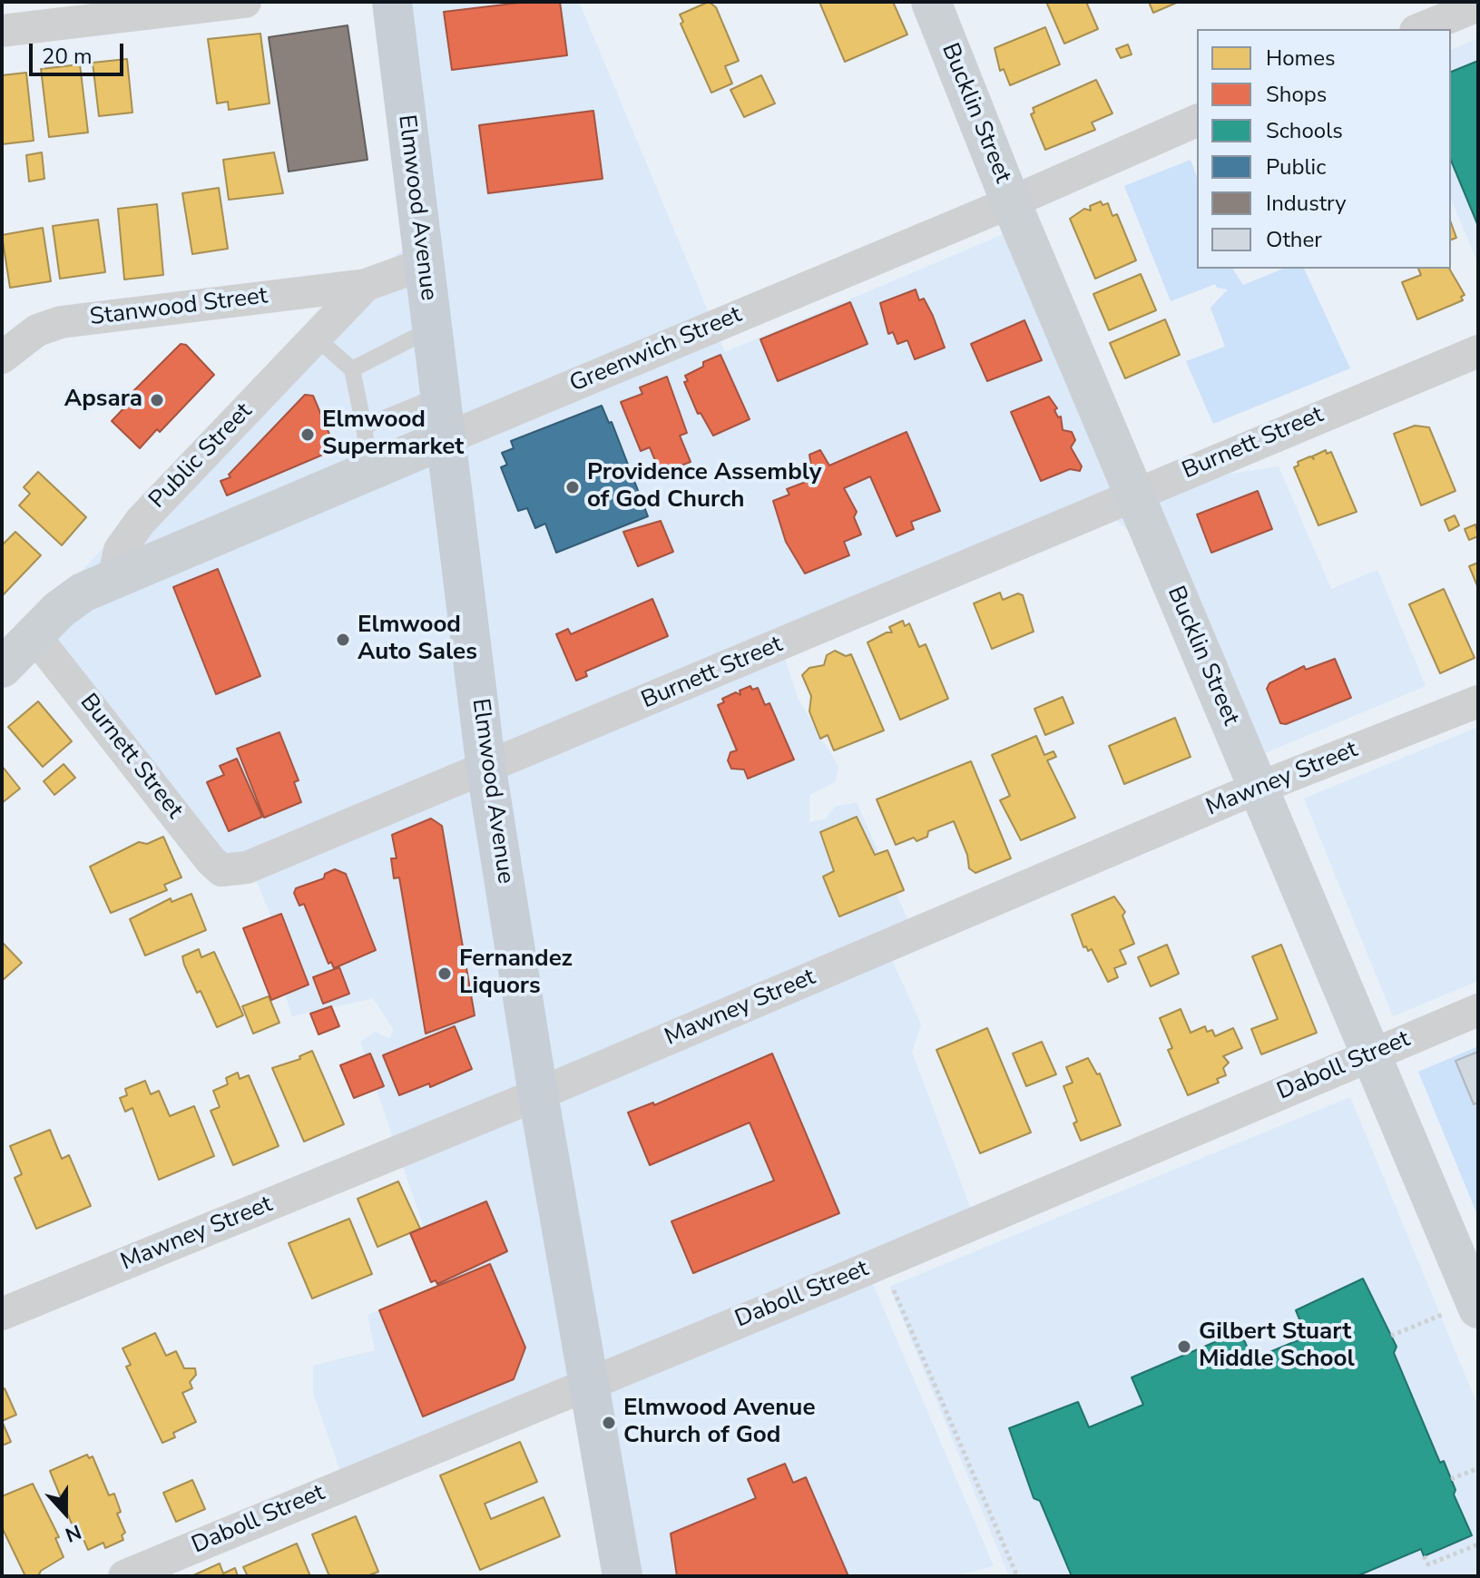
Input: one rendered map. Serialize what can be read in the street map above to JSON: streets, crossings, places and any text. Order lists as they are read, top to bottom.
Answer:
{
  "streets": {
    "main road": ["Elmwood Avenue"],
    "street": [
      "Bucklin Street",
      "Stanwood Street",
      "Greenwich Street",
      "Burnett Street",
      "Public Street",
      "Mawney Street",
      "Daboll Street"
    ]
  },
  "crossings": [
    ["Bucklin Street", "Greenwich Street"],
    ["Bucklin Street", "Burnett Street"],
    ["Bucklin Street", "Mawney Street"],
    ["Bucklin Street", "Daboll Street"],
    ["Elmwood Avenue", "Greenwich Street"],
    ["Elmwood Avenue", "Burnett Street"],
    ["Elmwood Avenue", "Public Street"],
    ["Elmwood Avenue", "Mawney Street"],
    ["Elmwood Avenue", "Daboll Street"],
    ["Stanwood Street", "Public Street"],
    ["Greenwich Street", "Public Street"]
  ],
  "places": [
    "Apsara",
    "Elmwood Supermarket",
    "Providence Assembly of God Church",
    "Elmwood Auto Sales",
    "Fernandez Liquors",
    "Gilbert Stuart Middle School",
    "Elmwood Avenue Church of God"
  ],
  "legend": [
    "Homes",
    "Shops",
    "Schools",
    "Public",
    "Industry",
    "Other"
  ],
  "scale_bar": "20 m",
  "north": "bottom"
}
